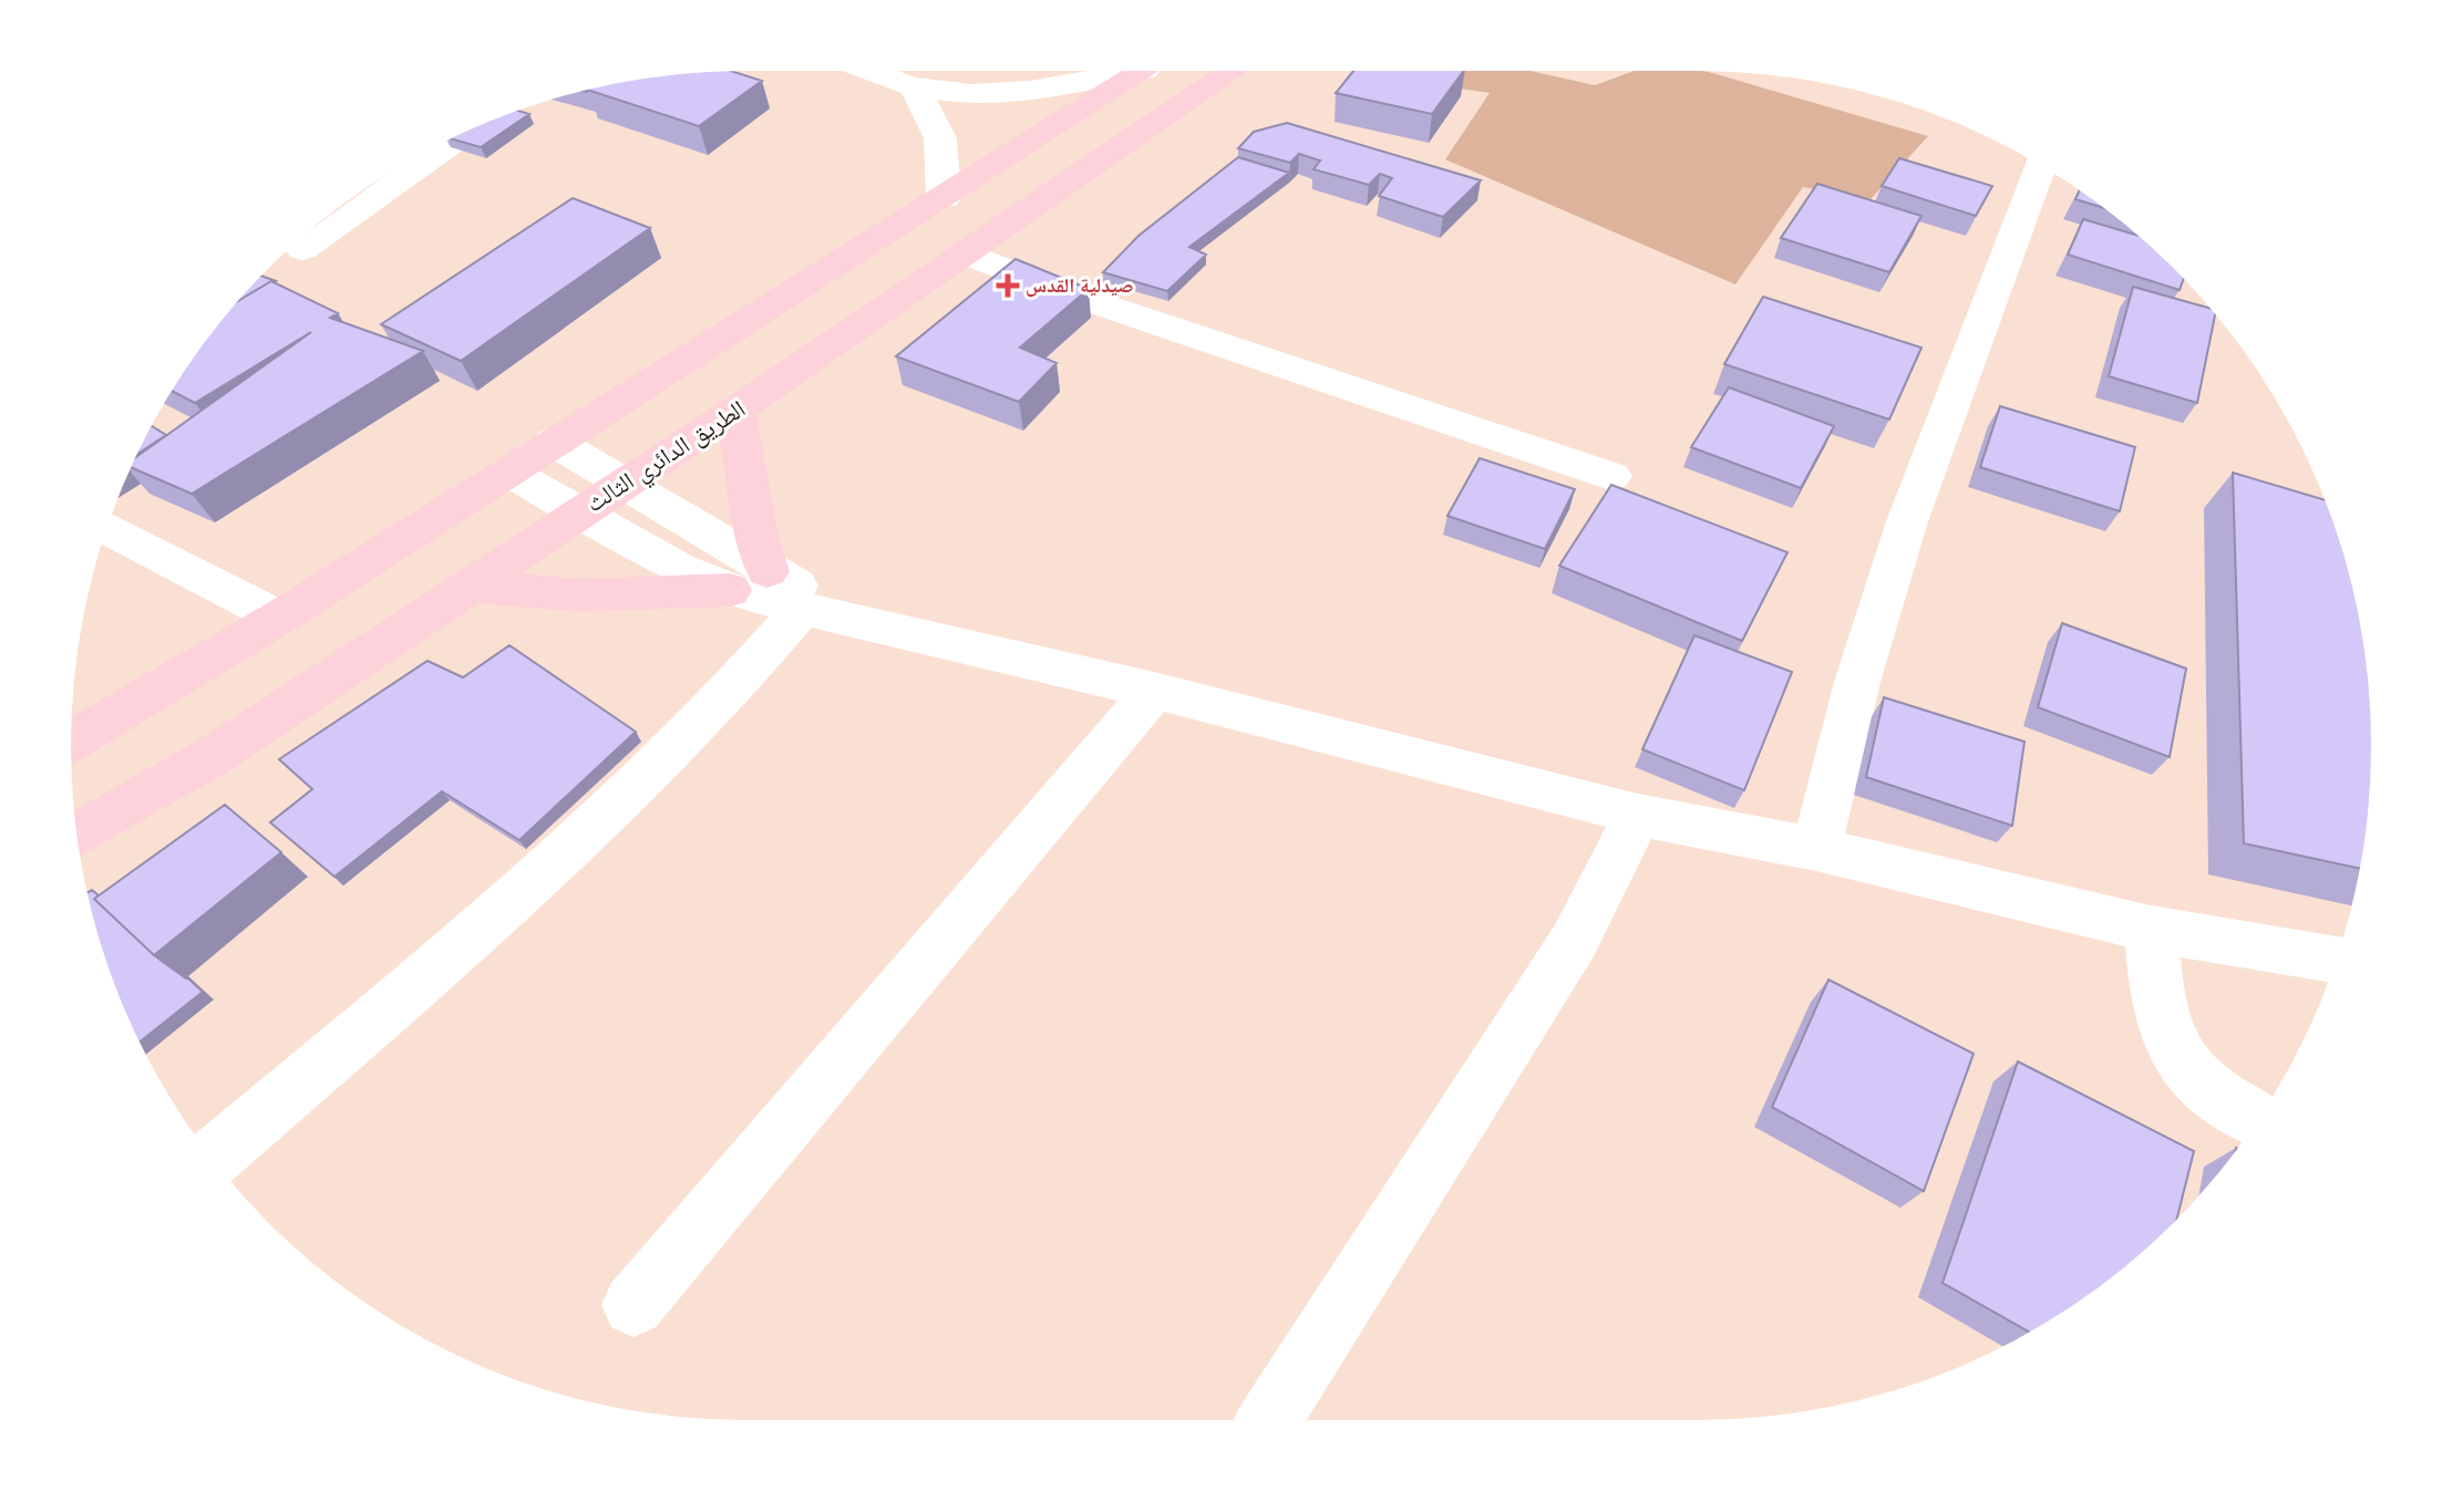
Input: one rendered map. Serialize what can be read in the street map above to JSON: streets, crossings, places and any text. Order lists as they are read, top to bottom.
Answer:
{
  "streets": {
    "main road": ["الطريق الدائري الثالث"]
  },
  "places": {
    "health": ["صيدلية القدس"]
  }
}
